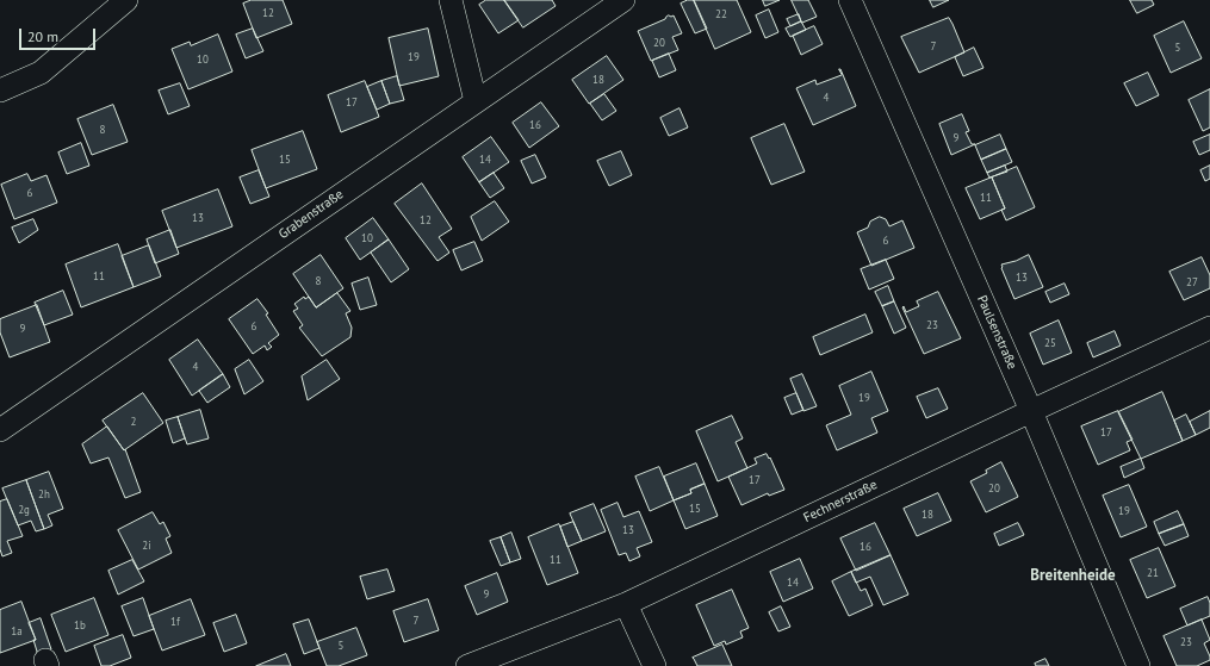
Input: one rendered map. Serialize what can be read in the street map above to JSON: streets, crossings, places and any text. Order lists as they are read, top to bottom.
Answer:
{
  "streets": {
    "street": ["Grabenstraße", "Paulsenstraße", "Fechnerstraße"]
  },
  "crossings": [
    ["Paulsenstraße", "Fechnerstraße"]
  ],
  "districts": ["Breitenheide"],
  "house_numbers": [
    "12",
    "22",
    "20",
    "7",
    "5",
    "19",
    "10",
    "18",
    "4",
    "17",
    "16",
    "8",
    "9",
    "15",
    "14",
    "6",
    "11",
    "13",
    "12",
    "10",
    "6",
    "11",
    "13",
    "8",
    "27",
    "23",
    "6",
    "9",
    "25",
    "4",
    "19",
    "2",
    "17",
    "17",
    "20",
    "2h",
    "15",
    "2g",
    "19",
    "18",
    "13",
    "2i",
    "16",
    "11",
    "21",
    "14",
    "9",
    "7",
    "1f",
    "1b",
    "1a",
    "23",
    "5"
  ],
  "scale_bar": "20 m"
}
